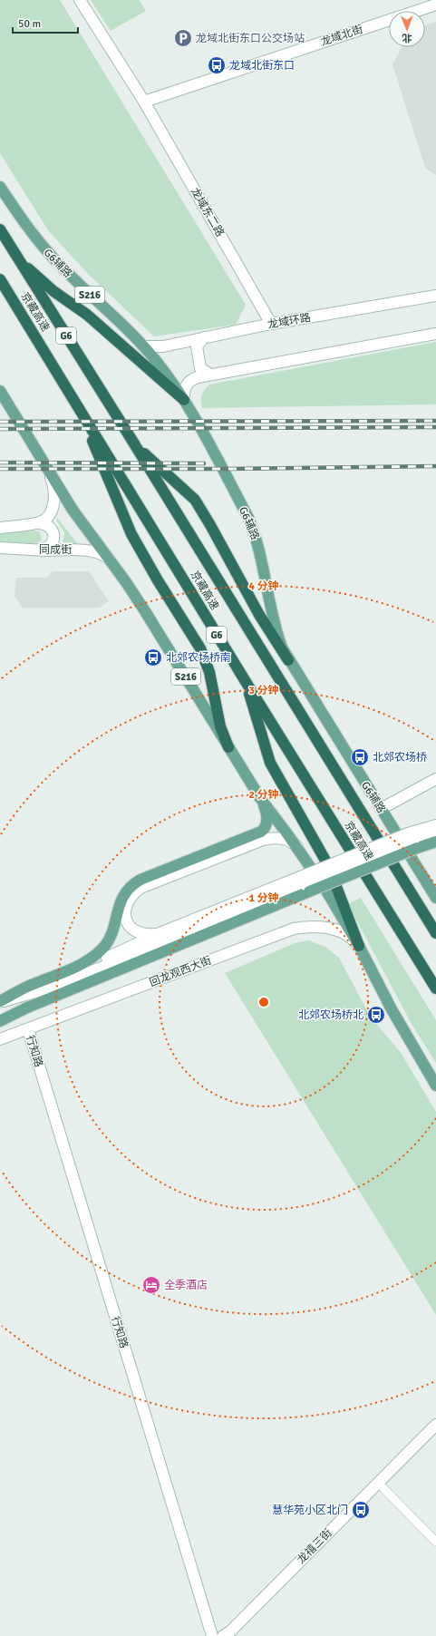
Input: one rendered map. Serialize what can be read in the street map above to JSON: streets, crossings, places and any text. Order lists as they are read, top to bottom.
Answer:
{
  "streets": {
    "highway": ["京藏高速", "G6"],
    "main road": [
      "龙域北街",
      "龙域东二路",
      "G6辅路",
      "S216",
      "龙域环路",
      "同成街",
      "回龙观西大街",
      "行知路",
      "龙禧三街"
    ]
  },
  "crossings": [
    ["龙域北街", "龙域东二路"],
    ["龙域东二路", "龙域环路"],
    ["G6辅路", "龙域环路"],
    ["S216", "同成街"],
    ["S216", "回龙观西大街"],
    ["回龙观西大街", "行知路"]
  ],
  "places": {
    "parking": ["龙域北街东口公交场站"],
    "bus stop": [
      "龙域北街东口",
      "北郊农场桥南",
      "北郊农场桥",
      "北郊农场桥北",
      "慧华苑小区北门"
    ],
    "hotel": ["全季酒店"]
  },
  "scale_bar": "50 m",
  "north": "bottom",
  "rings": [
    "4 分钟",
    "3 分钟",
    "2 分钟",
    "1 分钟"
  ]
}
